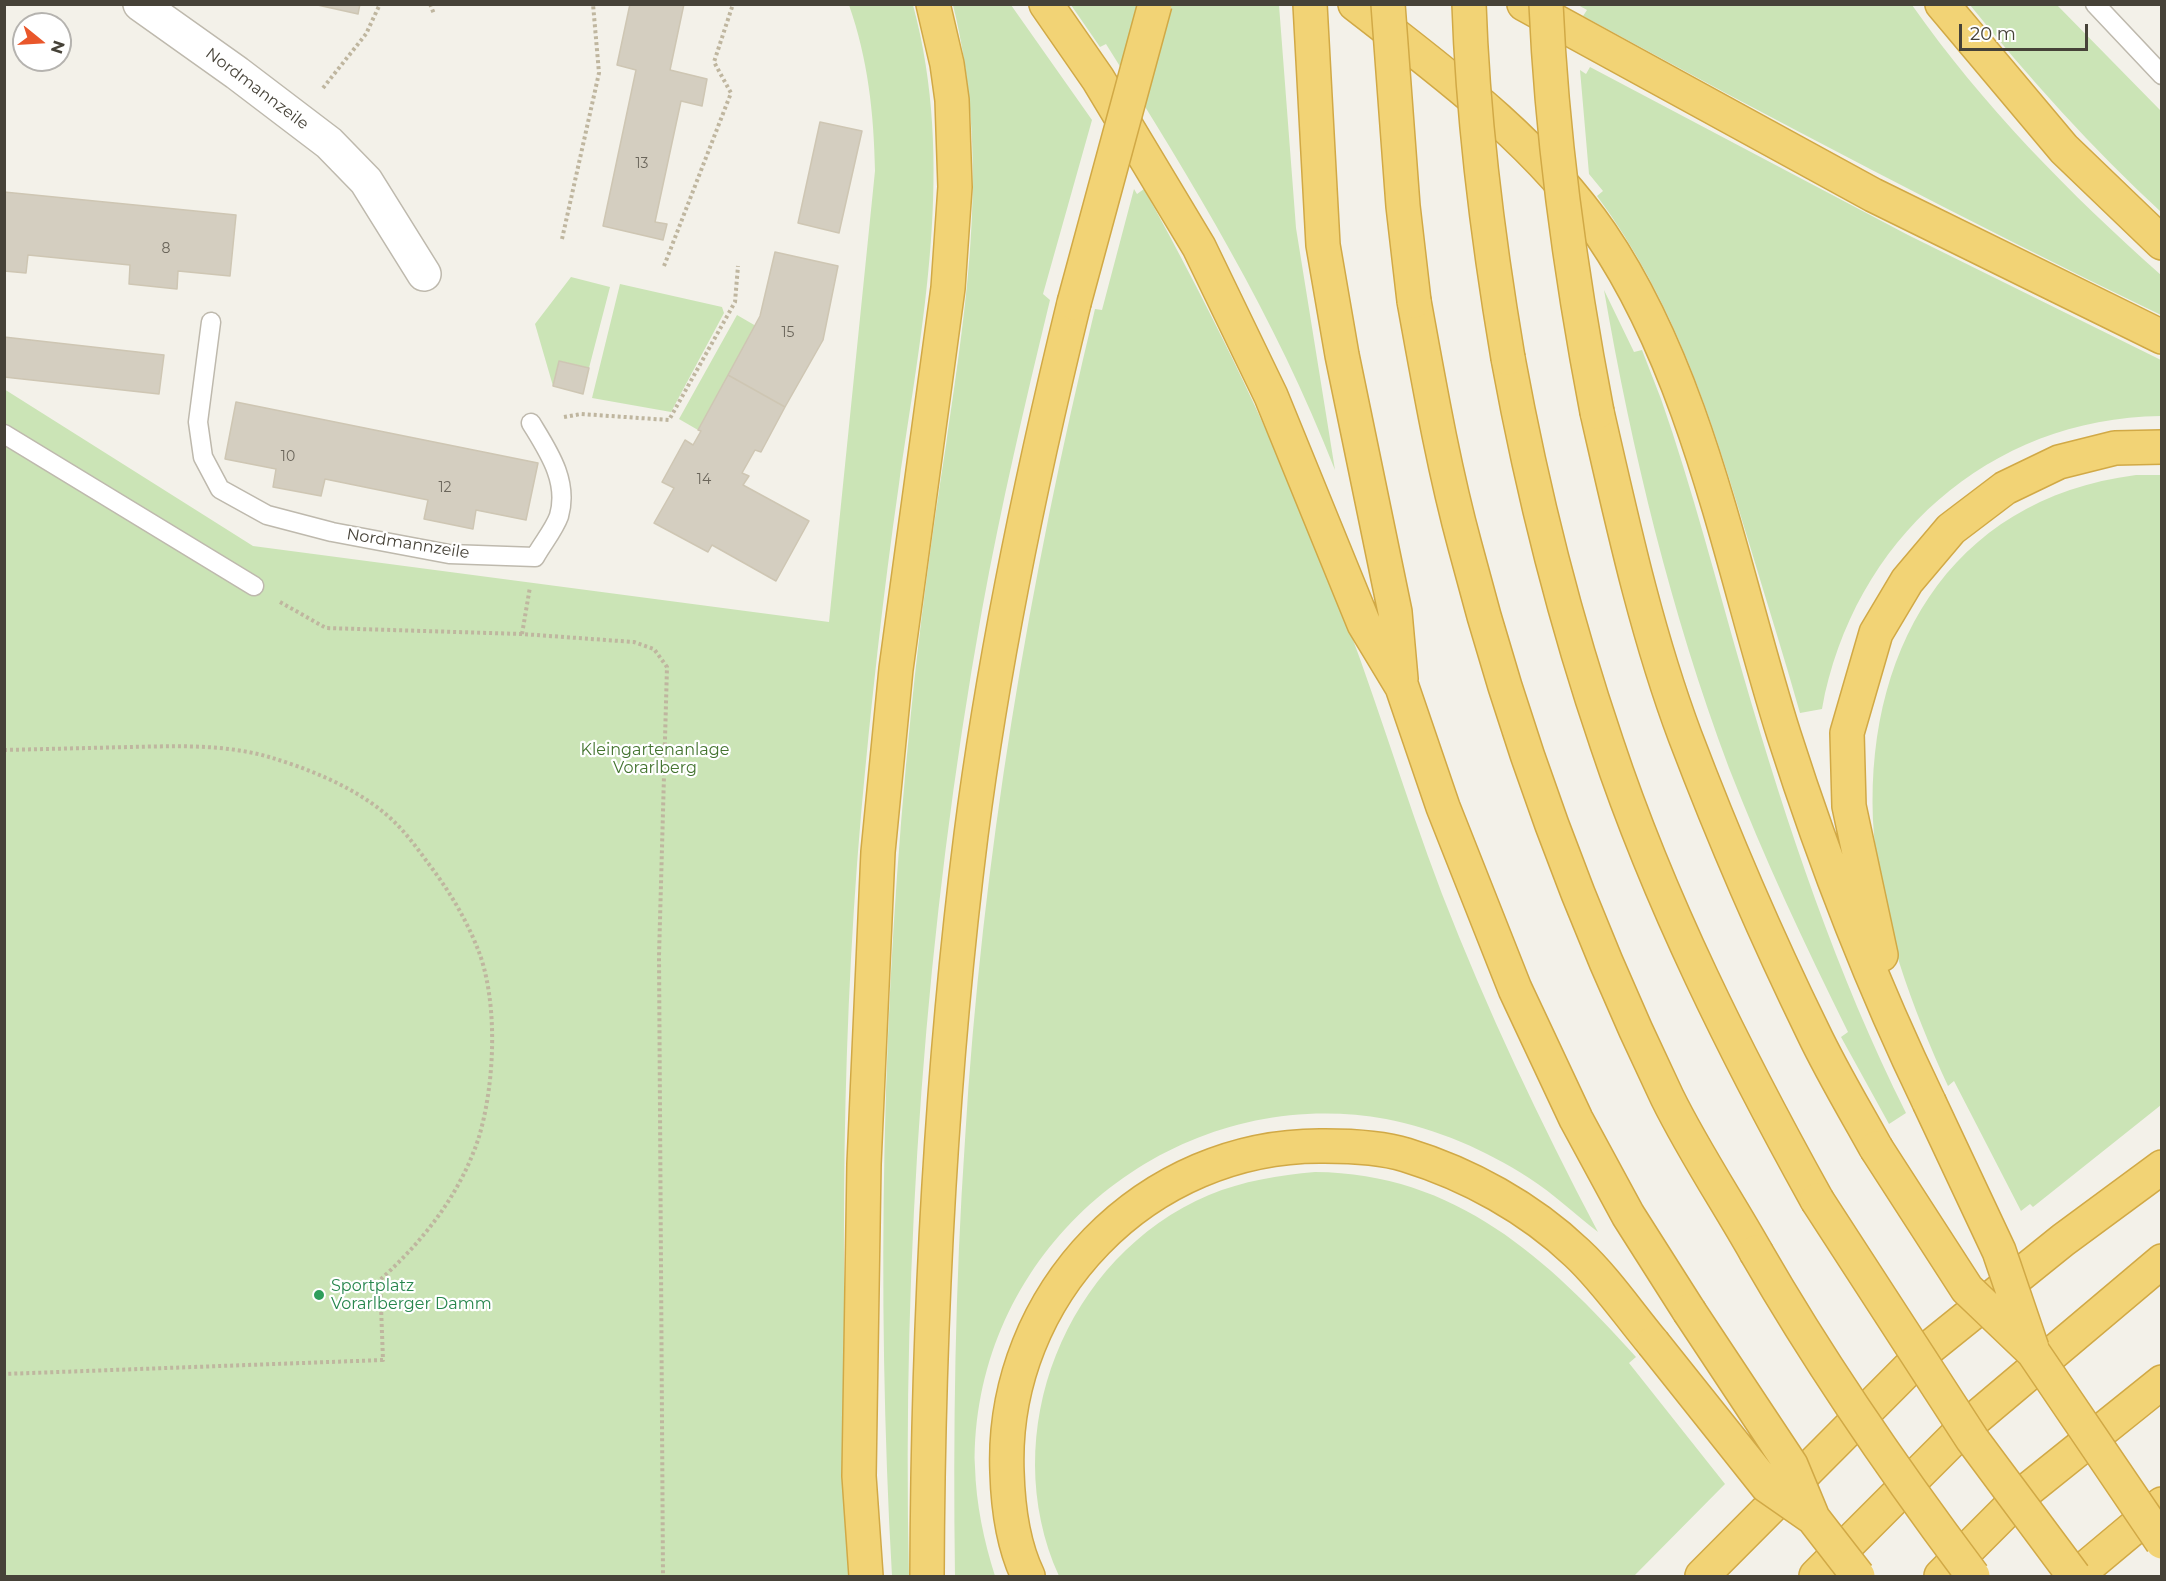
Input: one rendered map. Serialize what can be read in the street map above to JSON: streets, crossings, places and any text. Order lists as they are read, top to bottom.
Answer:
{
  "streets": {
    "street": ["Nordmannzeile"]
  },
  "parks": ["Kleingartenanlage Vorarlberg"],
  "places": ["Sportplatz Vorarlberger Damm"],
  "house_numbers": [
    "13",
    "8",
    "15",
    "10",
    "14",
    "12"
  ],
  "scale_bar": "20 m",
  "north": "right"
}
